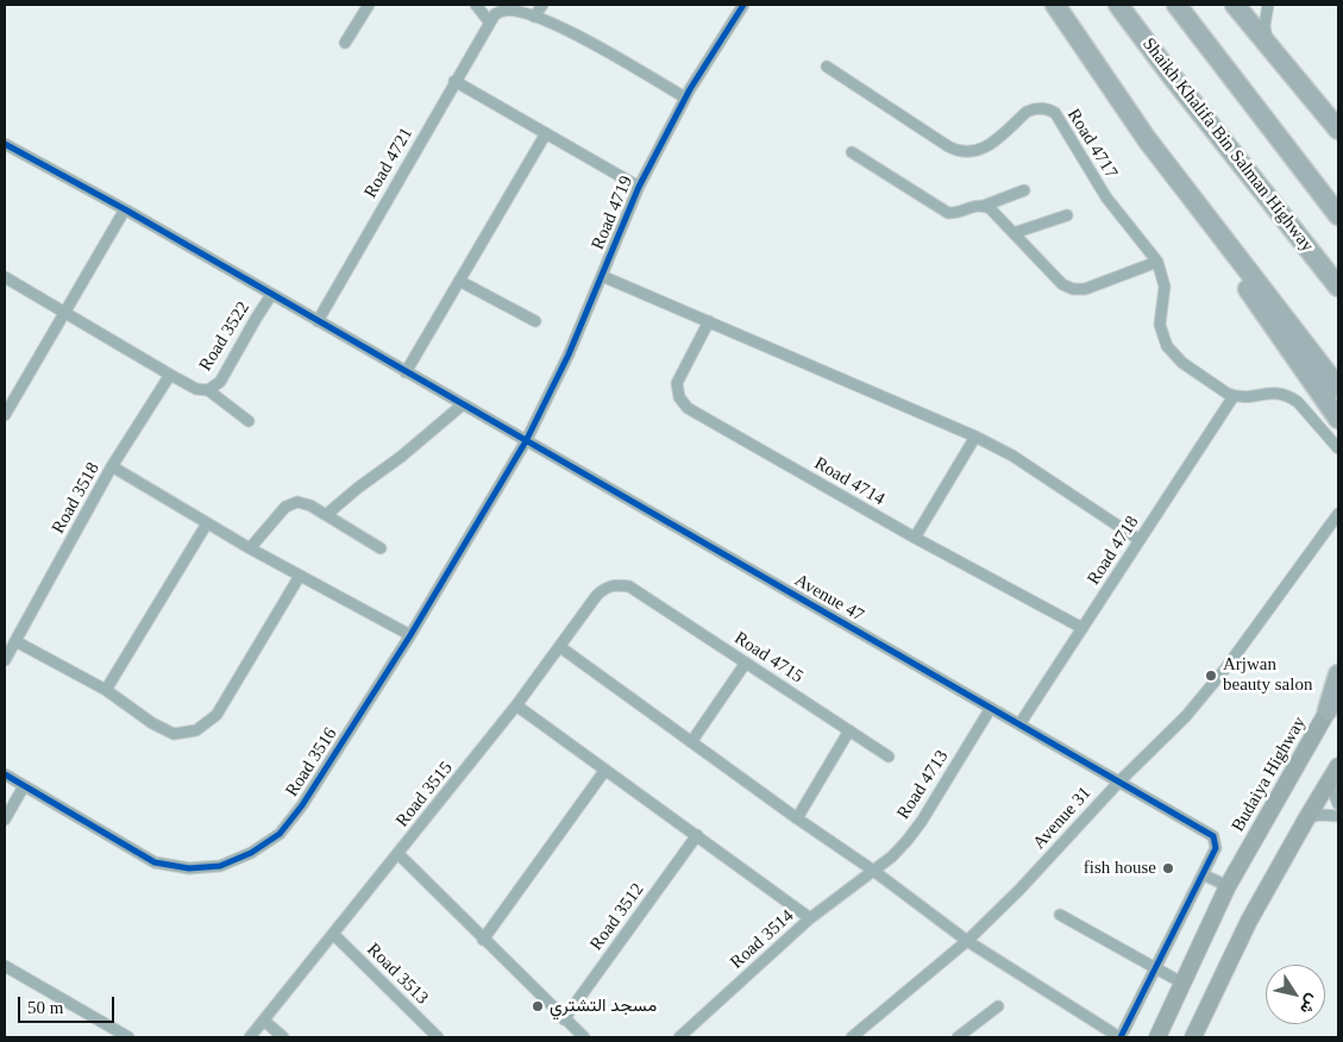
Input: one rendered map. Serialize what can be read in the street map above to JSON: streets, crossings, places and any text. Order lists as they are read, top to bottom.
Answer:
{
  "streets": {
    "highway": ["Shaikh Khalifa Bin Salman Highway"],
    "main road": ["Budaiya Highway"],
    "street": [
      "Road 4717",
      "Road 4721",
      "Road 4719",
      "Road 3522",
      "Road 4714",
      "Road 3518",
      "Road 4718",
      "Avenue 47",
      "Road 4715",
      "Road 3516",
      "Road 4713",
      "Road 3515",
      "Avenue 31",
      "Road 3512",
      "Road 3514",
      "Road 3513"
    ]
  },
  "crossings": [
    ["Road 4717", "Road 4718"],
    ["Road 4721", "Avenue 47"],
    ["Road 4719", "Avenue 47"],
    ["Road 4719", "Road 3516"],
    ["Road 3522", "Road 3518"],
    ["Road 3522", "Avenue 47"],
    ["Road 4714", "Road 4718"],
    ["Road 4718", "Avenue 47"],
    ["Avenue 47", "Road 3516"],
    ["Avenue 47", "Road 4713"],
    ["Avenue 47", "Avenue 31"],
    ["Road 4715", "Road 3515"],
    ["Road 4713", "Road 3514"],
    ["Road 3515", "Road 3513"]
  ],
  "places": ["Arjwan beauty salon", "fish house", "مسجد التشتري"],
  "scale_bar": "50 m",
  "north": "bottom right"
}
